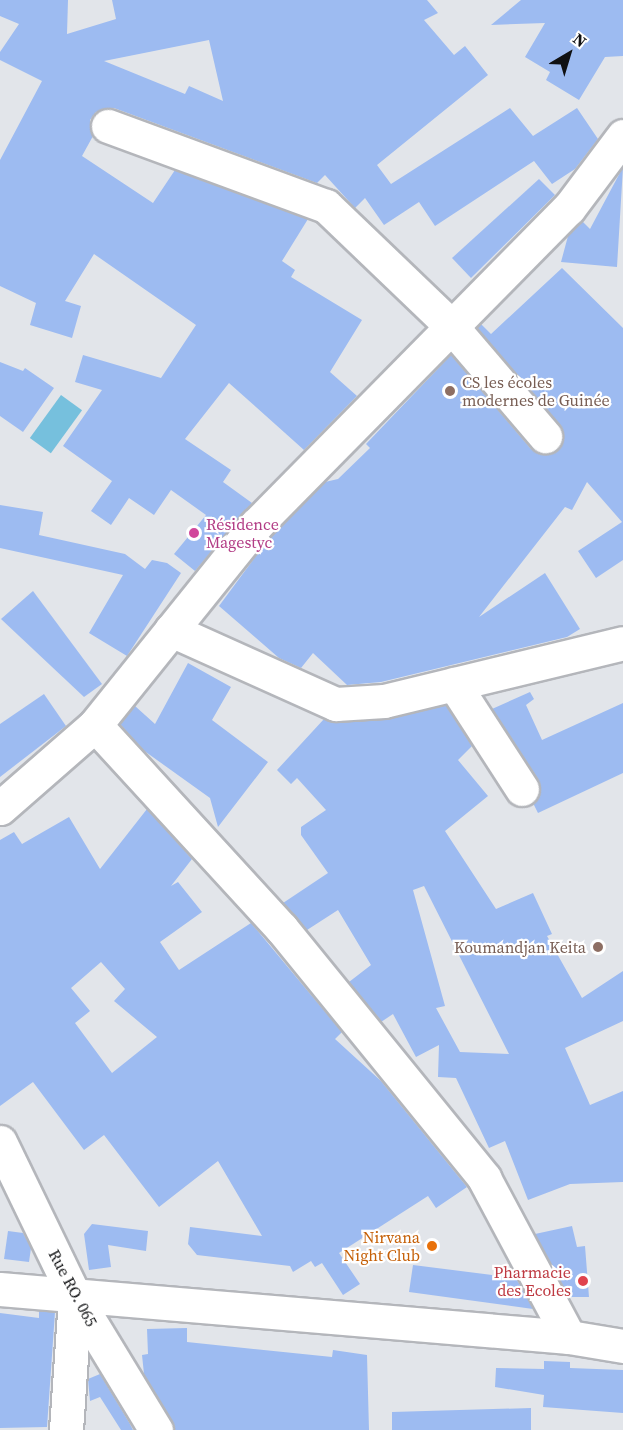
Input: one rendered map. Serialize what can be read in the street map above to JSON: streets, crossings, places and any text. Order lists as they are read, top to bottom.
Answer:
{
  "streets": {
    "street": ["Rue RO. 065"]
  },
  "places": [
    "CS les écoles modernes de Guinée",
    "Résidence Magestyc",
    "Koumandjan Keita",
    "Nirvana Night Club",
    "Pharmacie des Ecoles"
  ],
  "north": "top right"
}
